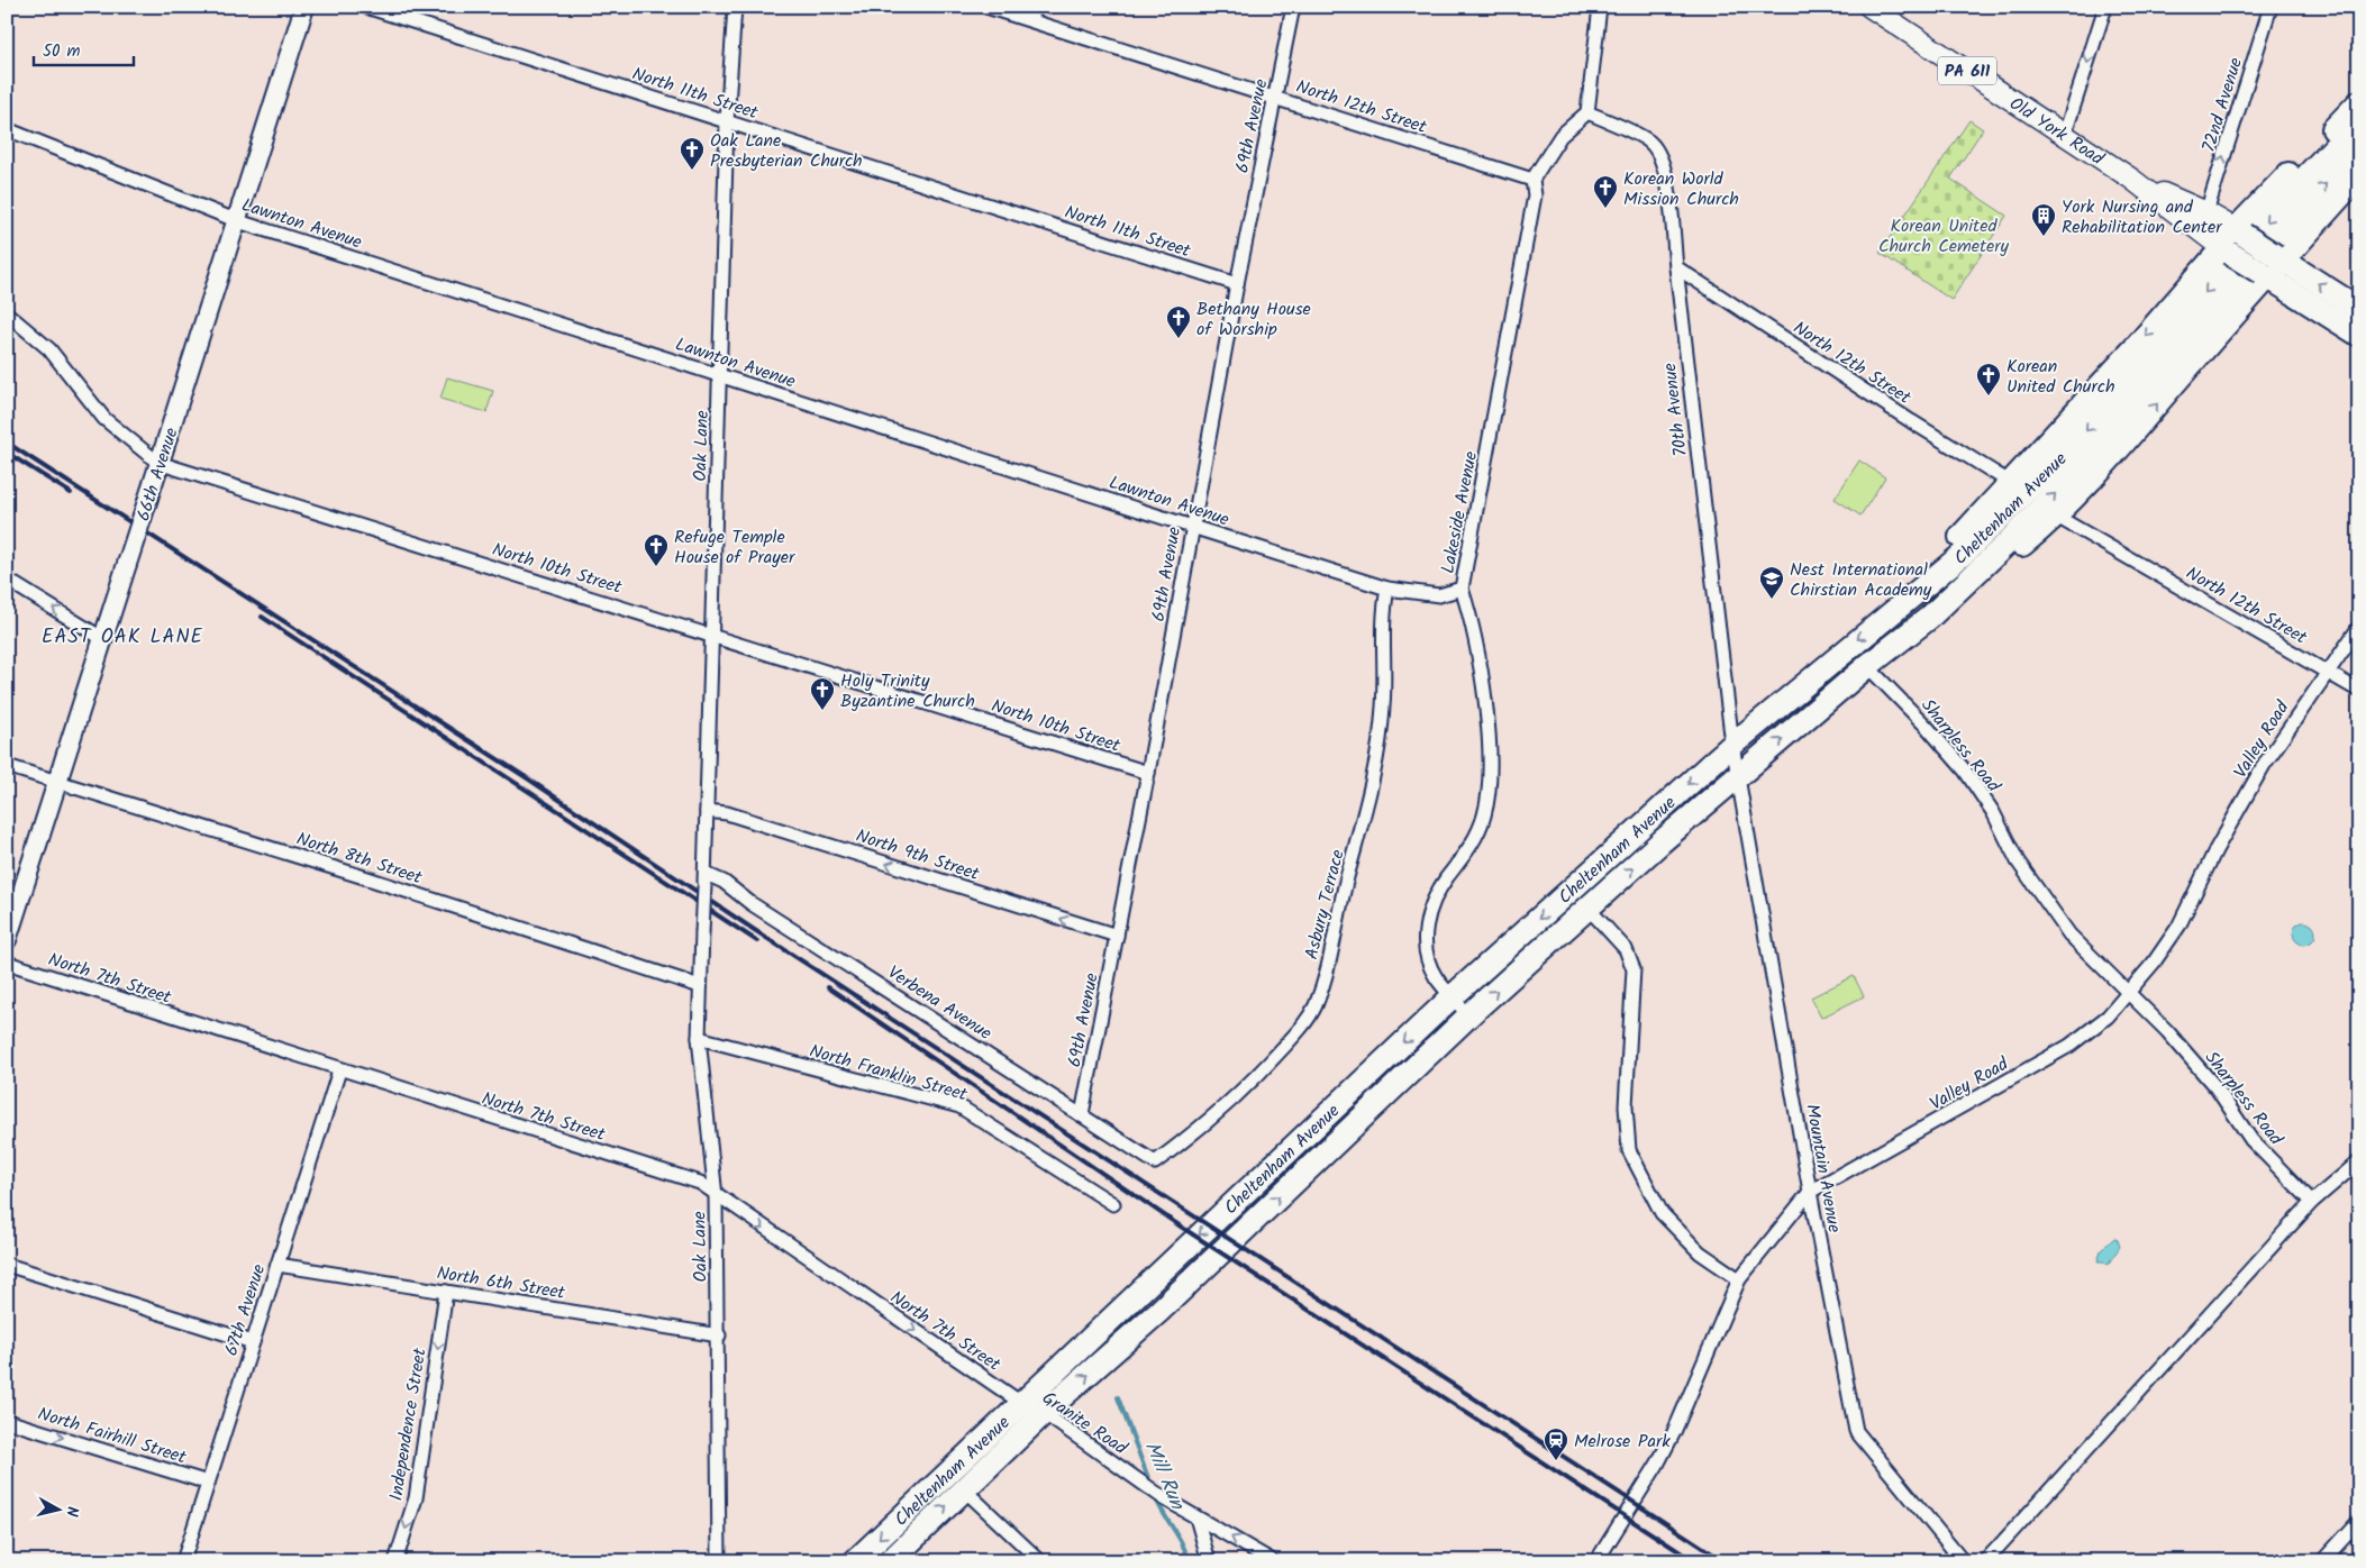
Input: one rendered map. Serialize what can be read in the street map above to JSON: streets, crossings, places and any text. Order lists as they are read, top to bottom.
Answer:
{
  "streets": {
    "highway": ["PA 611", "Old York Road", "Cheltenham Avenue"],
    "street": [
      "North 11th Street",
      "72nd Avenue",
      "North 12th Street",
      "69th Avenue",
      "Lawnton Avenue",
      "70th Avenue",
      "Oak Lane",
      "66th Avenue",
      "Lakeside Avenue",
      "North 10th Street",
      "Valley Road",
      "Sharpless Road",
      "North 9th Street",
      "North 8th Street",
      "Asbury Terrace",
      "North 7th Street",
      "Verbena Avenue",
      "North Franklin Street",
      "Mountain Avenue",
      "North 6th Street",
      "67th Avenue",
      "Granite Road",
      "Independence Street",
      "North Fairhill Street"
    ]
  },
  "crossings": [
    ["North 11th Street", "69th Avenue"],
    ["North 11th Street", "Oak Lane"],
    ["72nd Avenue", "Old York Road"],
    ["North 12th Street", "69th Avenue"],
    ["North 12th Street", "70th Avenue"],
    ["North 12th Street", "Lakeside Avenue"],
    ["North 12th Street", "Valley Road"],
    ["69th Avenue", "Lawnton Avenue"],
    ["69th Avenue", "North 10th Street"],
    ["69th Avenue", "North 9th Street"],
    ["69th Avenue", "Verbena Avenue"],
    ["Lawnton Avenue", "Oak Lane"],
    ["Lawnton Avenue", "66th Avenue"],
    ["Lawnton Avenue", "Lakeside Avenue"],
    ["Lawnton Avenue", "Asbury Terrace"],
    ["70th Avenue", "Cheltenham Avenue"],
    ["70th Avenue", "Mountain Avenue"],
    ["Oak Lane", "North 10th Street"],
    ["Oak Lane", "North 9th Street"],
    ["Oak Lane", "North 8th Street"],
    ["Oak Lane", "North 7th Street"],
    ["Oak Lane", "Verbena Avenue"],
    ["Oak Lane", "North Franklin Street"],
    ["Oak Lane", "North 6th Street"],
    ["66th Avenue", "North 10th Street"],
    ["66th Avenue", "North 8th Street"],
    ["Cheltenham Avenue", "Lakeside Avenue"],
    ["Cheltenham Avenue", "Sharpless Road"],
    ["Cheltenham Avenue", "North 7th Street"],
    ["Cheltenham Avenue", "Mountain Avenue"],
    ["Cheltenham Avenue", "Granite Road"],
    ["Valley Road", "Sharpless Road"],
    ["Valley Road", "Mountain Avenue"],
    ["Asbury Terrace", "Verbena Avenue"],
    ["North 7th Street", "67th Avenue"],
    ["North 7th Street", "Granite Road"],
    ["North 6th Street", "67th Avenue"],
    ["North 6th Street", "Independence Street"],
    ["67th Avenue", "North Fairhill Street"]
  ],
  "one_way": [
    "72nd Avenue",
    "North 9th Street",
    "Independence Street",
    "North Fairhill Street"
  ],
  "districts": ["EAST OAK LANE"],
  "water": ["Mill Run"],
  "parks": ["Korean United Church Cemetery"],
  "places": {
    "church": [
      "Oak Lane Presbyterian Church",
      "Korean World Mission Church",
      "Bethany House of Worship",
      "Korean United Church",
      "Refuge Temple House of Prayer",
      "Holy Trinity Byzantine Church"
    ],
    "building": ["York Nursing and Rehabilitation Center"],
    "school or university": ["Nest International Chirstian Academy"],
    "station": ["Melrose Park"]
  },
  "scale_bar": "50 m",
  "north": "right"
}
